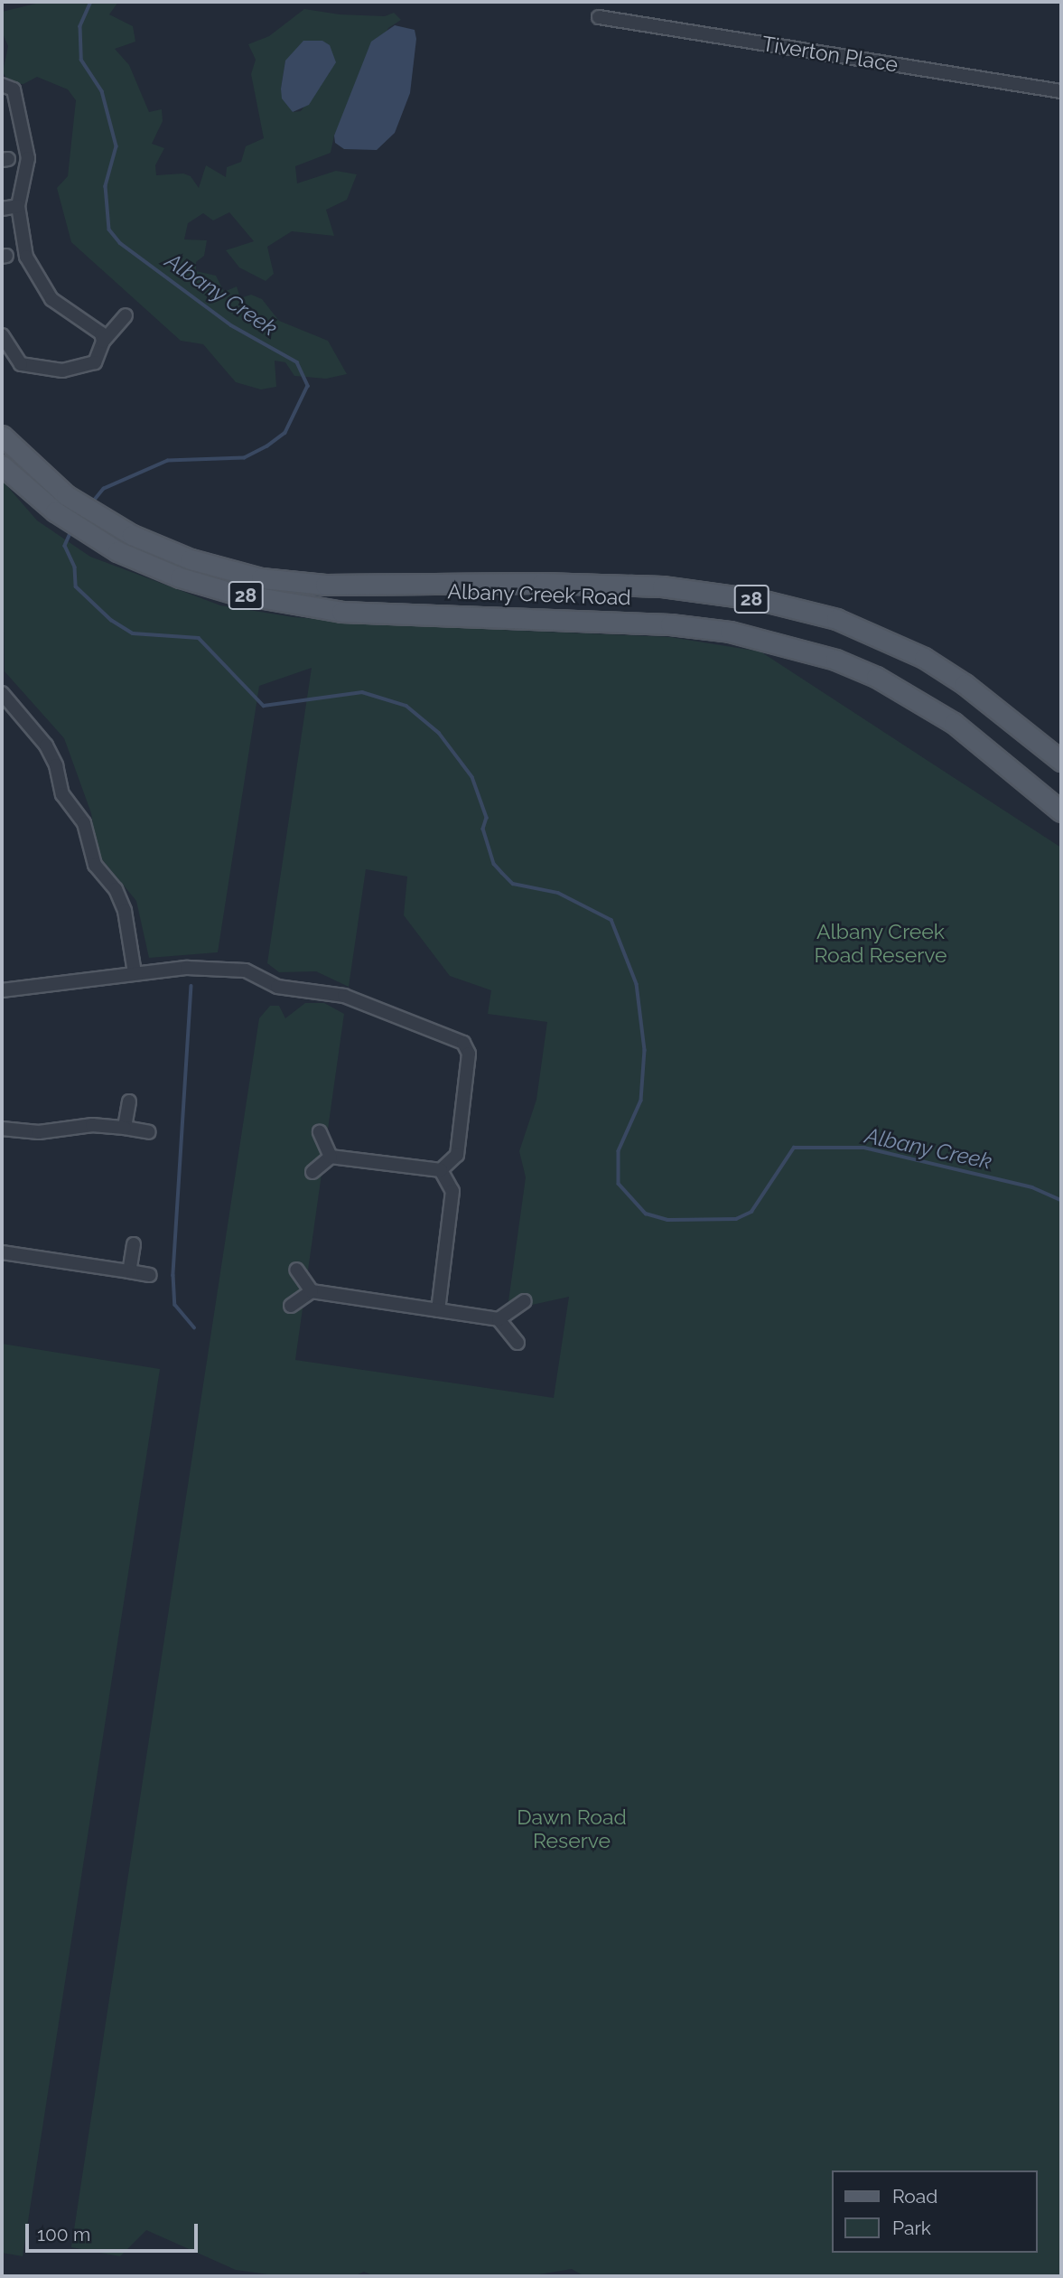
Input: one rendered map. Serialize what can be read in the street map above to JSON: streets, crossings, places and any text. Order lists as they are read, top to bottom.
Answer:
{
  "streets": {
    "main road": ["Albany Creek Road", "28"],
    "street": ["Tiverton Place"]
  },
  "water": ["Albany Creek"],
  "parks": ["Albany Creek Road Reserve", "Dawn Road Reserve"],
  "legend": ["Road", "Park"],
  "scale_bar": "100 m"
}
